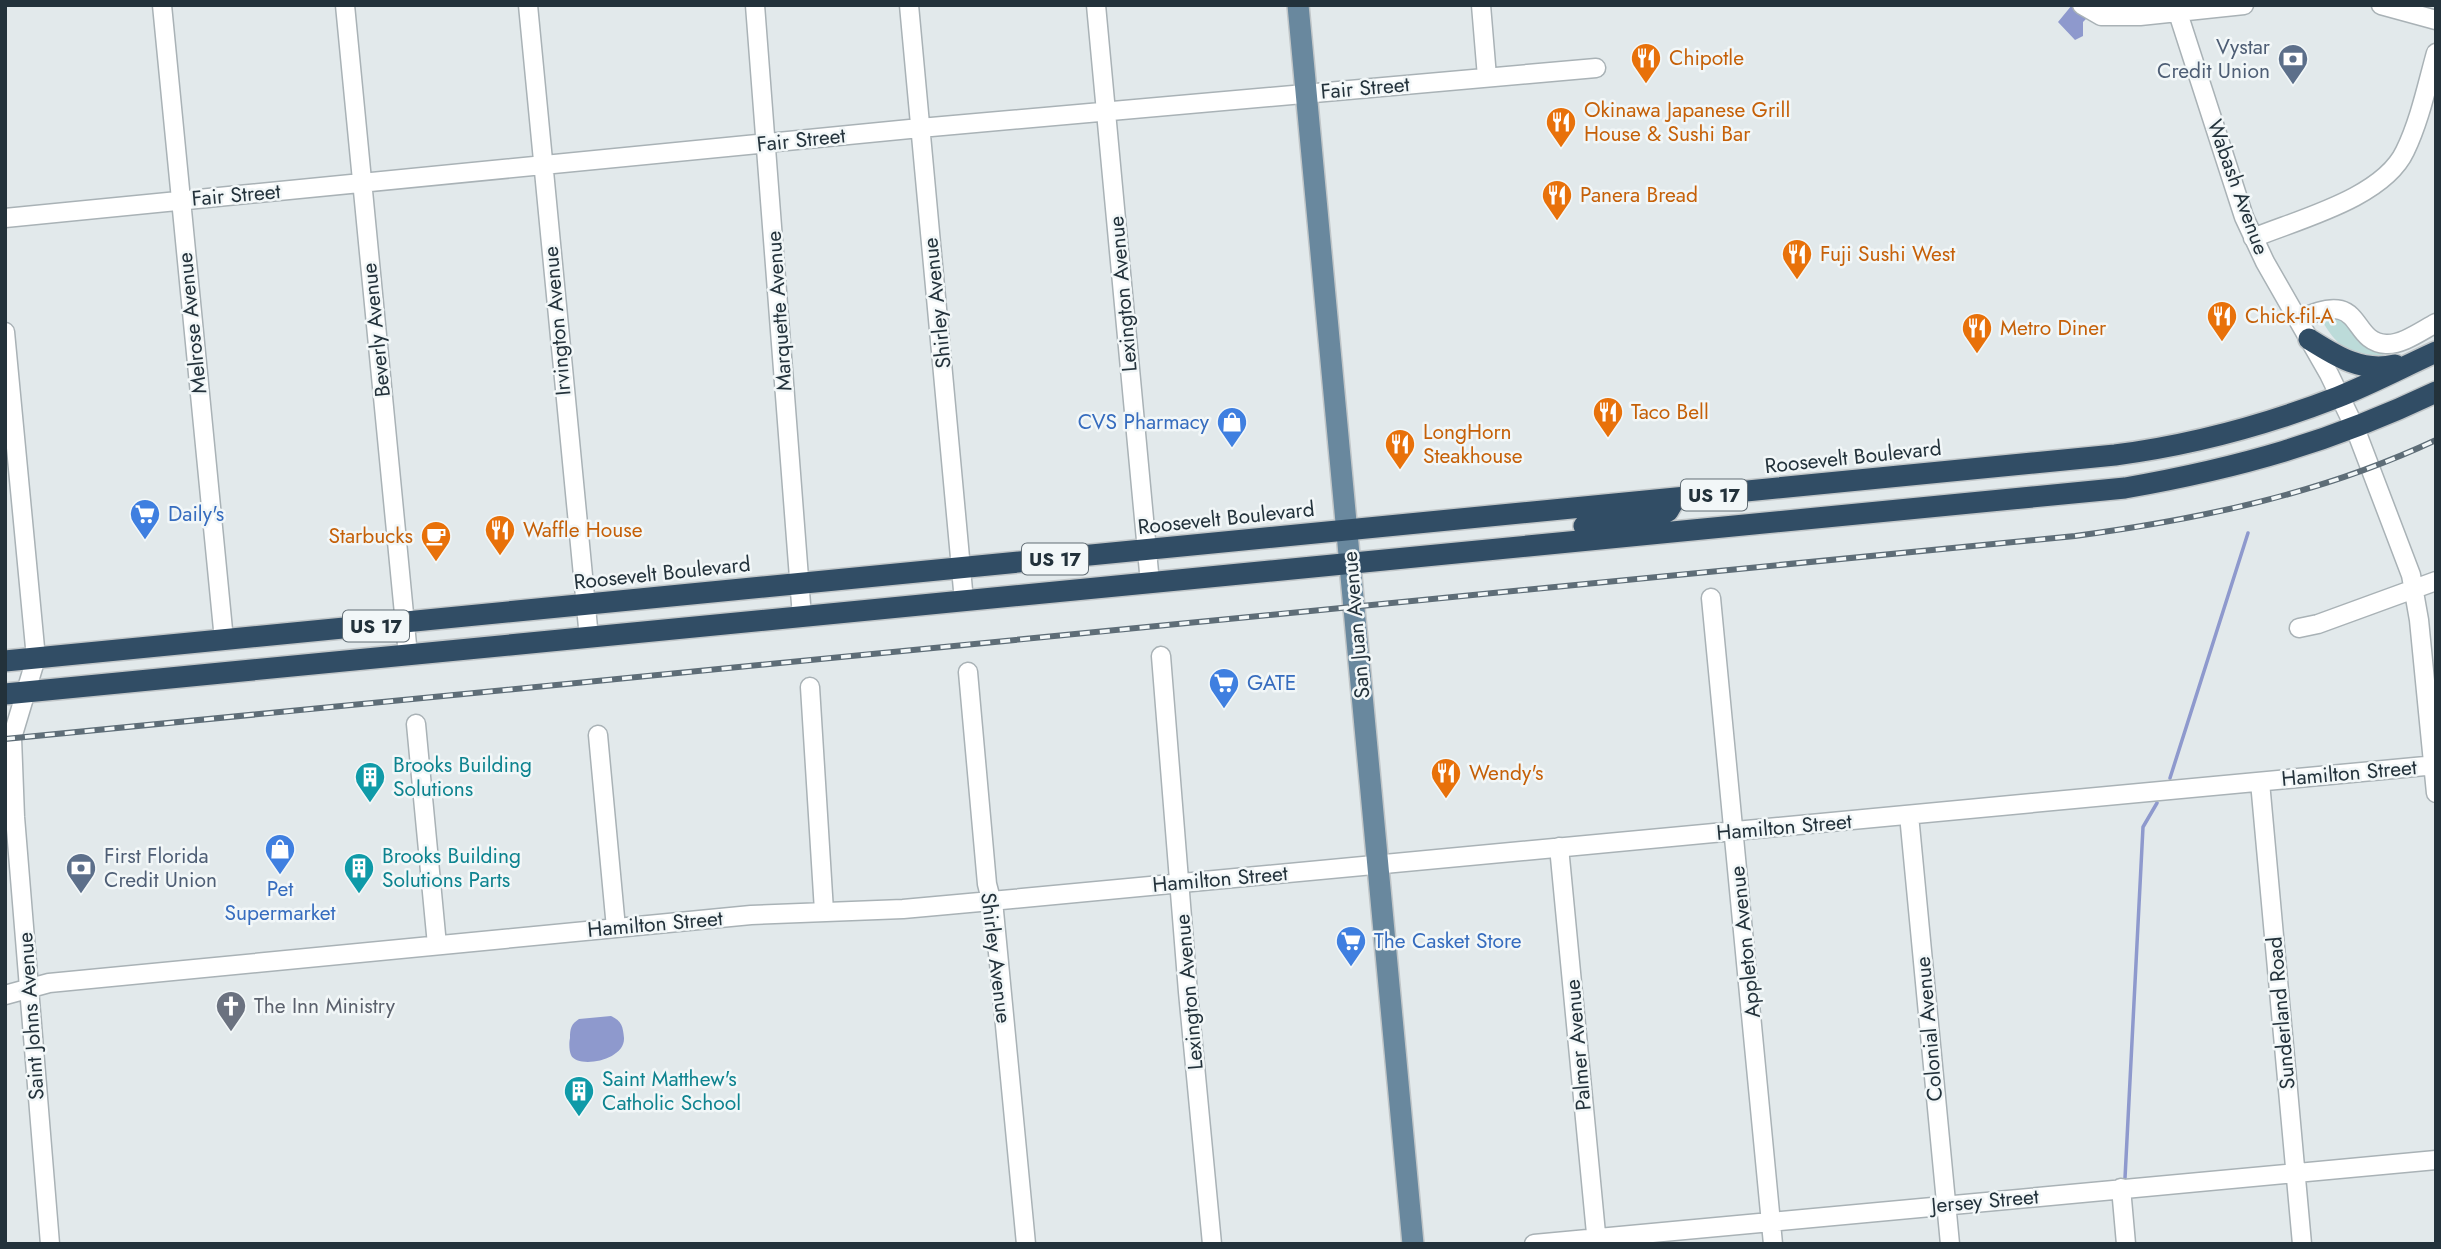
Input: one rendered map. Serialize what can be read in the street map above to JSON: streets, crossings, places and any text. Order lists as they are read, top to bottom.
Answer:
{
  "streets": {
    "highway": ["Roosevelt Boulevard", "US 17"],
    "main road": ["San Juan Avenue"],
    "street": [
      "Fair Street",
      "Wabash Avenue",
      "Lexington Avenue",
      "Shirley Avenue",
      "Marquette Avenue",
      "Irvington Avenue",
      "Melrose Avenue",
      "Beverly Avenue",
      "Hamilton Street",
      "Appleton Avenue",
      "Sunderland Road",
      "Saint Johns Avenue",
      "Colonial Avenue",
      "Palmer Avenue",
      "Jersey Street"
    ]
  },
  "crossings": [
    ["Fair Street", "Lexington Avenue"],
    ["Fair Street", "Shirley Avenue"],
    ["Fair Street", "Marquette Avenue"],
    ["Fair Street", "Irvington Avenue"],
    ["Fair Street", "Melrose Avenue"],
    ["Fair Street", "Beverly Avenue"],
    ["Fair Street", "San Juan Avenue"],
    ["Wabash Avenue", "Roosevelt Boulevard"],
    ["Wabash Avenue", "US 17"],
    ["Wabash Avenue", "Hamilton Street"],
    ["Lexington Avenue", "Roosevelt Boulevard"],
    ["Lexington Avenue", "US 17"],
    ["Lexington Avenue", "Hamilton Street"],
    ["Shirley Avenue", "Roosevelt Boulevard"],
    ["Shirley Avenue", "US 17"],
    ["Shirley Avenue", "Hamilton Street"],
    ["Marquette Avenue", "Roosevelt Boulevard"],
    ["Marquette Avenue", "US 17"],
    ["Irvington Avenue", "Roosevelt Boulevard"],
    ["Irvington Avenue", "US 17"],
    ["Melrose Avenue", "Roosevelt Boulevard"],
    ["Beverly Avenue", "Roosevelt Boulevard"],
    ["Beverly Avenue", "US 17"],
    ["Roosevelt Boulevard", "San Juan Avenue"],
    ["Roosevelt Boulevard", "Saint Johns Avenue"],
    ["US 17", "San Juan Avenue"],
    ["US 17", "Saint Johns Avenue"],
    ["San Juan Avenue", "Hamilton Street"],
    ["Hamilton Street", "Appleton Avenue"],
    ["Hamilton Street", "Sunderland Road"],
    ["Hamilton Street", "Saint Johns Avenue"],
    ["Hamilton Street", "Colonial Avenue"],
    ["Hamilton Street", "Palmer Avenue"],
    ["Appleton Avenue", "Jersey Street"],
    ["Sunderland Road", "Jersey Street"],
    ["Colonial Avenue", "Jersey Street"],
    ["Palmer Avenue", "Jersey Street"]
  ],
  "places": {
    "restaurant": [
      "Chipotle",
      "Okinawa Japanese Grill House & Sushi Bar",
      "Panera Bread",
      "Fuji Sushi West",
      "Chick-fil-A",
      "Metro Diner",
      "Taco Bell",
      "LongHorn Steakhouse",
      "Waffle House",
      "Wendy's"
    ],
    "bank": ["Vystar Credit Union", "First Florida Credit Union"],
    "shop": ["CVS Pharmacy", "Pet Supermarket"],
    "supermarket": ["Daily's", "GATE", "The Casket Store"],
    "cafe": ["Starbucks"],
    "building": ["Brooks Building Solutions", "Brooks Building Solutions Parts", "Saint Matthew's Catholic School"],
    "church": ["The Inn Ministry"]
  }
}
